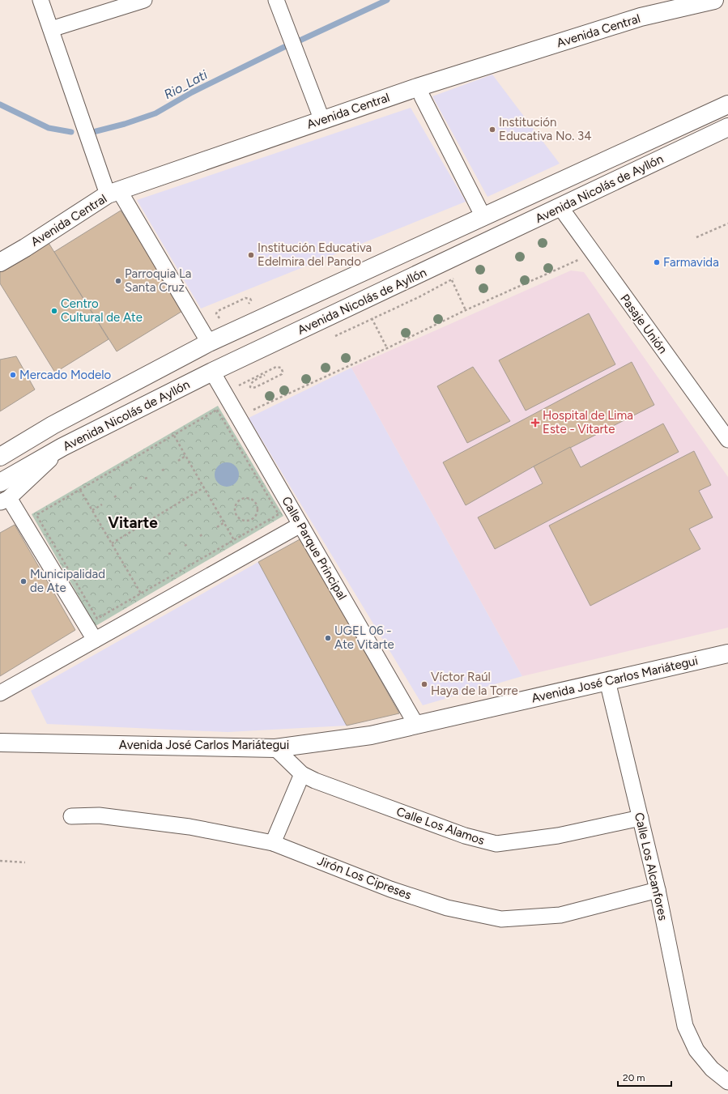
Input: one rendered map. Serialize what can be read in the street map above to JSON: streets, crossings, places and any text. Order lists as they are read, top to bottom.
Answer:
{
  "streets": {
    "main road": ["Avenida Central", "Avenida Nicolás de Ayllón", "Avenida José Carlos Mariátegui"],
    "street": [
      "Pasaje Unión",
      "Calle Parque Principal",
      "Calle Los Alamos",
      "Calle Los Alcanfores",
      "Jirón Los Cipreses"
    ]
  },
  "crossings": [
    ["Avenida Nicolás de Ayllón", "Pasaje Unión"],
    ["Avenida Nicolás de Ayllón", "Calle Parque Principal"],
    ["Calle Parque Principal", "Avenida José Carlos Mariátegui"],
    ["Avenida José Carlos Mariátegui", "Calle Los Alamos"],
    ["Avenida José Carlos Mariátegui", "Calle Los Alcanfores"],
    ["Calle Los Alamos", "Calle Los Alcanfores"],
    ["Calle Los Alcanfores", "Jirón Los Cipreses"]
  ],
  "districts": ["Vitarte"],
  "water": ["Rio_Lati"],
  "places": {
    "other": [
      "Institución Educativa No. 34",
      "Institución Educativa Edelmira del Pando",
      "Farmavida",
      "Parroquia La Santa Cruz",
      "Centro Cultural de Ate",
      "Mercado Modelo",
      "Municipalidad de Ate",
      "UGEL 06 - Ate Vitarte",
      "Víctor Raúl Haya de la Torre"
    ],
    "health": ["Hospital de Lima Este - Vitarte"]
  },
  "scale_bar": "20 m"
}
